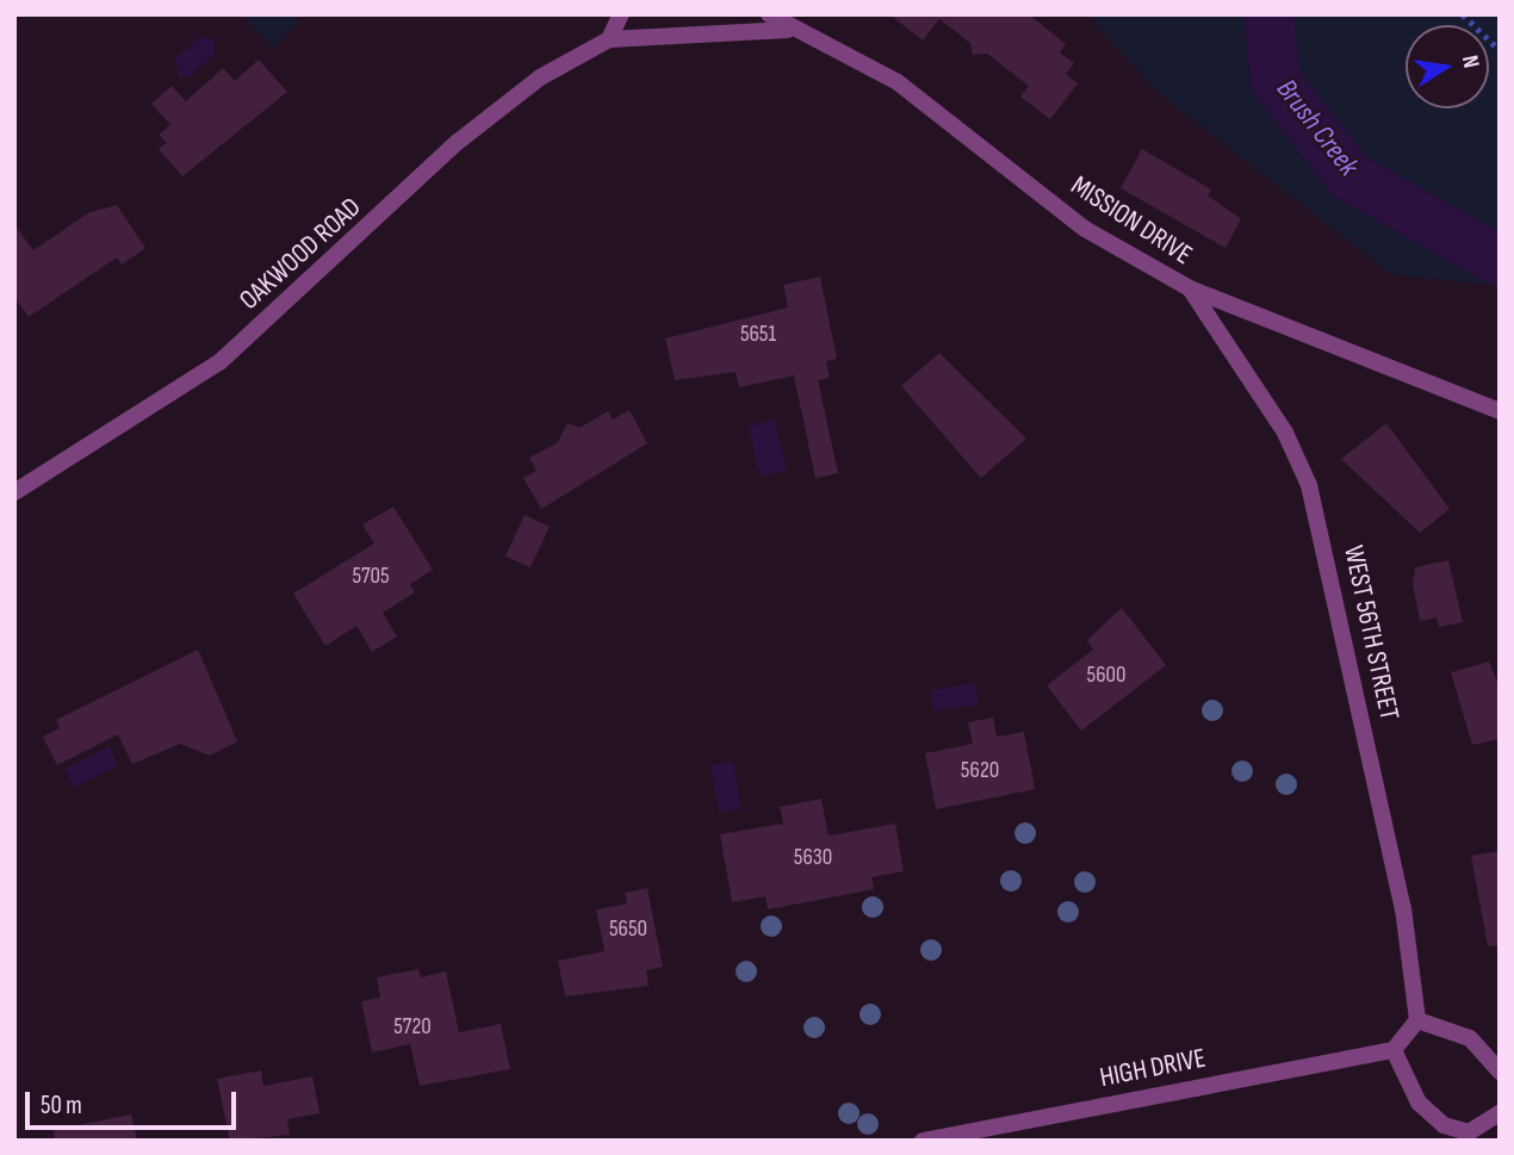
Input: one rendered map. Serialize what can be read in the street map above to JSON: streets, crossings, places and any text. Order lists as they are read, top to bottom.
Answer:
{
  "streets": {
    "street": [
      "MISSION DRIVE",
      "OAKWOOD ROAD",
      "WEST 56TH STREET",
      "HIGH DRIVE"
    ]
  },
  "crossings": [
    ["MISSION DRIVE", "OAKWOOD ROAD"],
    ["MISSION DRIVE", "WEST 56TH STREET"]
  ],
  "water": ["Brush Creek"],
  "house_numbers": [
    "5651",
    "5705",
    "5600",
    "5620",
    "5630",
    "5650",
    "5720"
  ],
  "scale_bar": "50 m",
  "north": "right"
}
